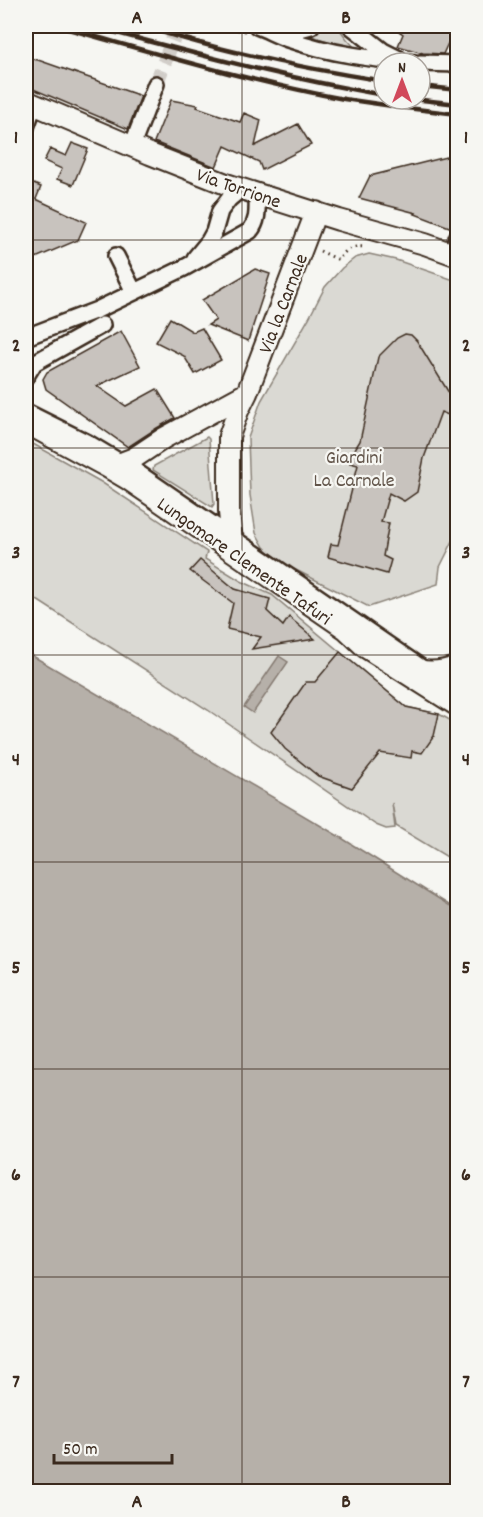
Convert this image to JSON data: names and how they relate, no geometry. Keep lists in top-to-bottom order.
{
  "streets": {
    "main road": ["Via Torrione", "Via la Carnale", "Lungomare Clemente Tafuri"]
  },
  "crossings": [
    ["Via Torrione", "Via la Carnale"],
    ["Via la Carnale", "Lungomare Clemente Tafuri"]
  ],
  "parks": ["Giardini La Carnale"],
  "scale_bar": "50 m",
  "north": "top",
  "grid": {
    "columns": ["A", "B"],
    "rows": [
      "1",
      "2",
      "3",
      "4",
      "5",
      "6",
      "7"
    ]
  }
}
